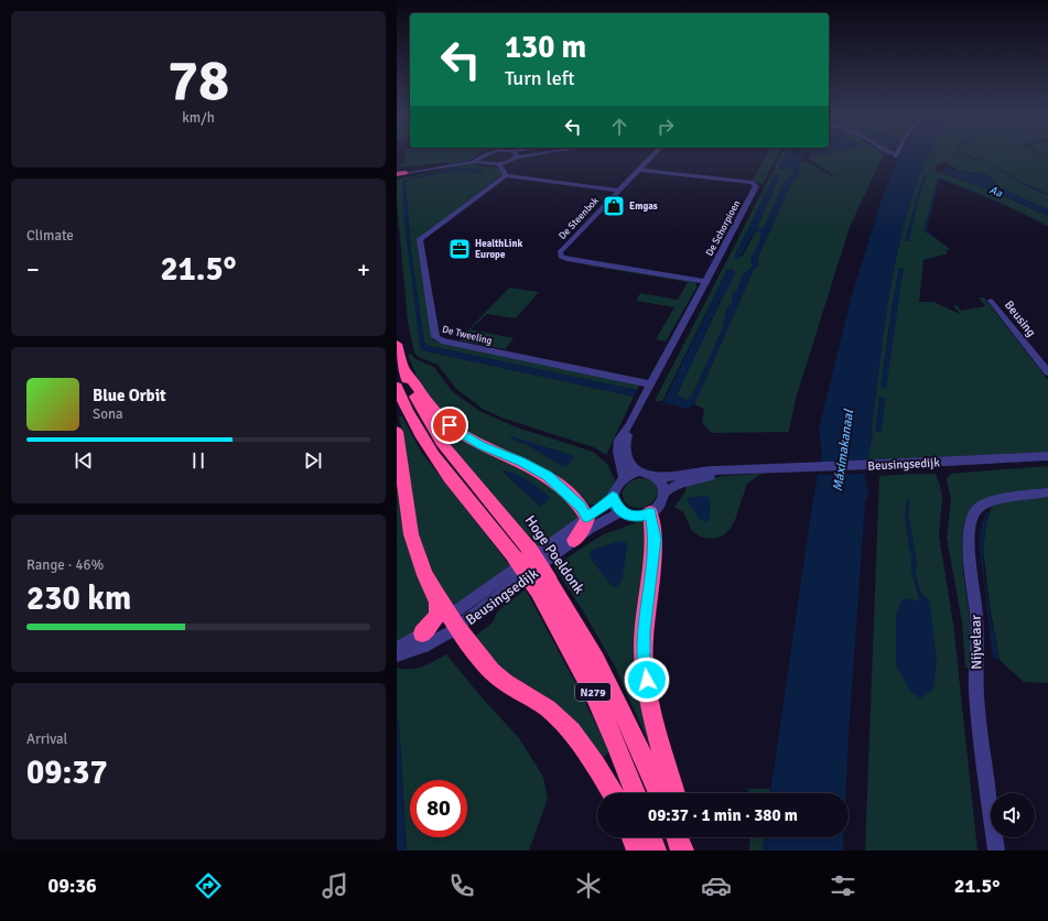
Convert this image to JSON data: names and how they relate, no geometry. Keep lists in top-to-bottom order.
{
  "streets": {
    "highway": ["Hoge Poeldonk", "N279"],
    "street": [
      "De Steenbok",
      "De Schorpioen",
      "Beusing",
      "De Tweeling",
      "Beusingsedijk",
      "Nijvelaar"
    ]
  },
  "crossings": [
    ["De Steenbok", "De Schorpioen"],
    ["De Schorpioen", "De Tweeling"],
    ["Beusingsedijk", "N279"],
    ["Hoge Poeldonk", "N279"]
  ],
  "water": ["Aa", "Máximakanaal"],
  "places": {
    "shop": ["Emgas"],
    "office": ["HealthLink Europe"]
  },
  "page": {
    "tile": [
      ["78", "km/h"],
      "Climate",
      ["Range · 46%", "230 km"],
      ["Arrival", "09:37"]
    ],
    "turn": ["130 m", "Turn left"],
    "heat": ["−", "21.5°", "+"],
    "song": ["Blue Orbit", "Sona"],
    "limit": "80",
    "trip": "09:37 · 1 min · 380 m",
    "tabs": ["09:36", "21.5°"]
  }
}
